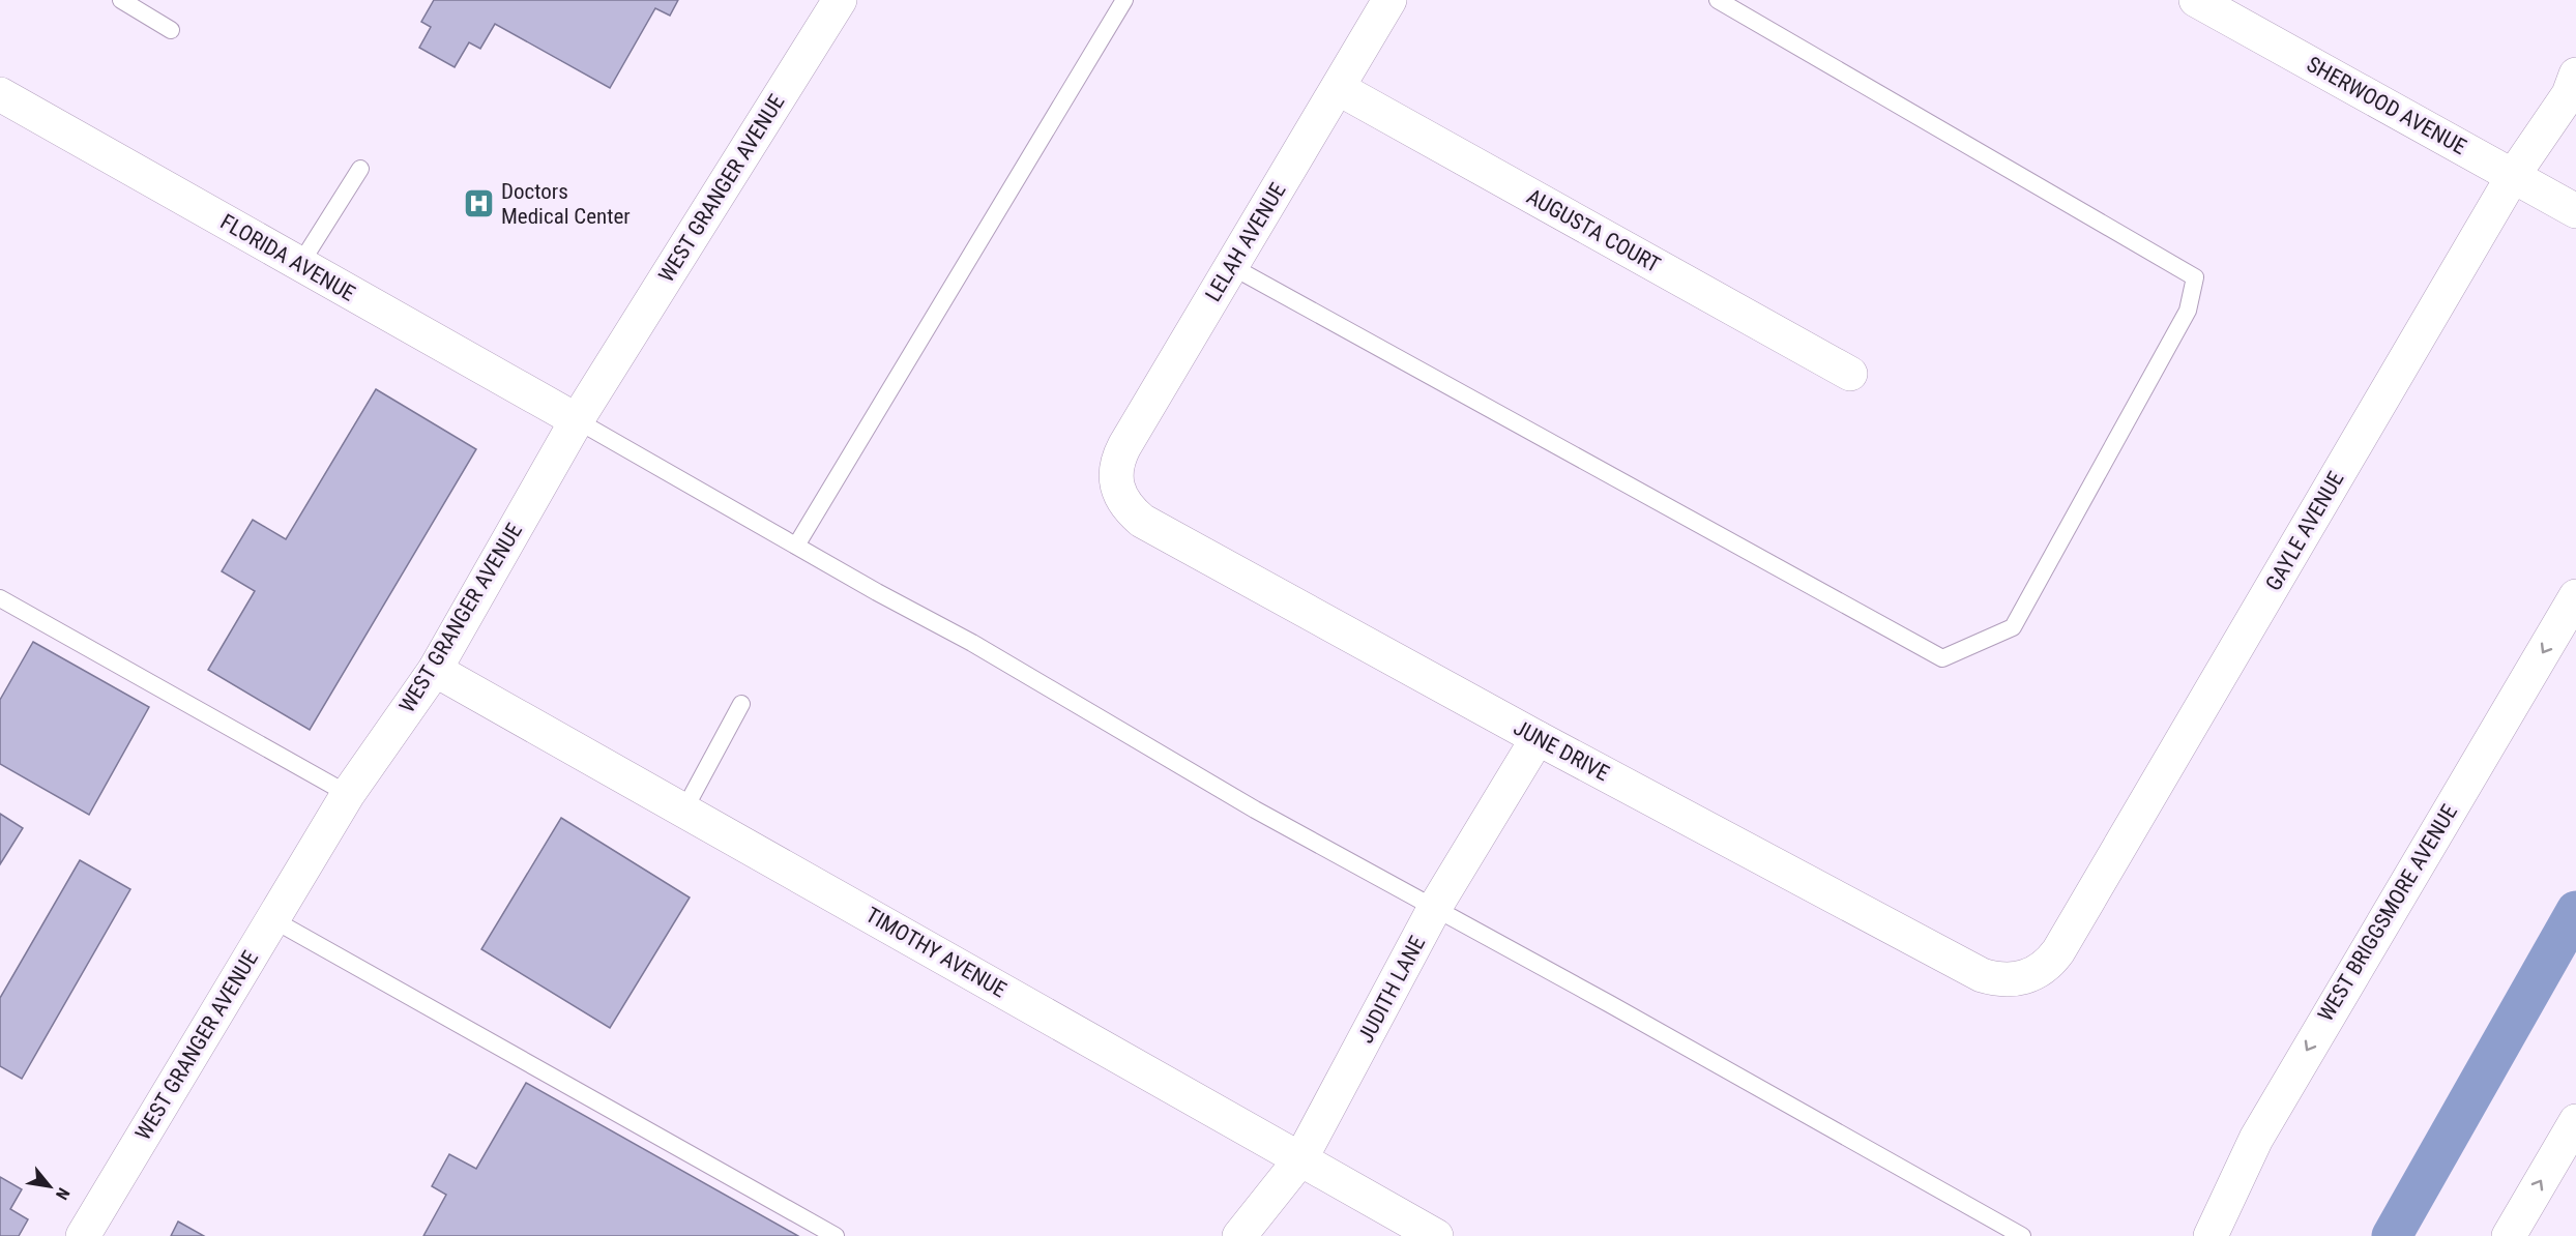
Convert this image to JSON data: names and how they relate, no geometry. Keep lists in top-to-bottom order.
{
  "streets": {
    "street": [
      "SHERWOOD AVENUE",
      "WEST GRANGER AVENUE",
      "AUGUSTA COURT",
      "LELAH AVENUE",
      "FLORIDA AVENUE",
      "GAYLE AVENUE",
      "JUNE DRIVE",
      "WEST BRIGGSMORE AVENUE",
      "TIMOTHY AVENUE",
      "JUDITH LANE"
    ]
  },
  "crossings": [
    ["SHERWOOD AVENUE", "GAYLE AVENUE"],
    ["WEST GRANGER AVENUE", "FLORIDA AVENUE"],
    ["WEST GRANGER AVENUE", "TIMOTHY AVENUE"],
    ["AUGUSTA COURT", "LELAH AVENUE"],
    ["LELAH AVENUE", "JUNE DRIVE"],
    ["GAYLE AVENUE", "JUNE DRIVE"],
    ["JUNE DRIVE", "JUDITH LANE"],
    ["TIMOTHY AVENUE", "JUDITH LANE"]
  ],
  "one_way": ["WEST BRIGGSMORE AVENUE"],
  "places": {
    "hospital": ["Doctors Medical Center"]
  },
  "north": "bottom right"
}
